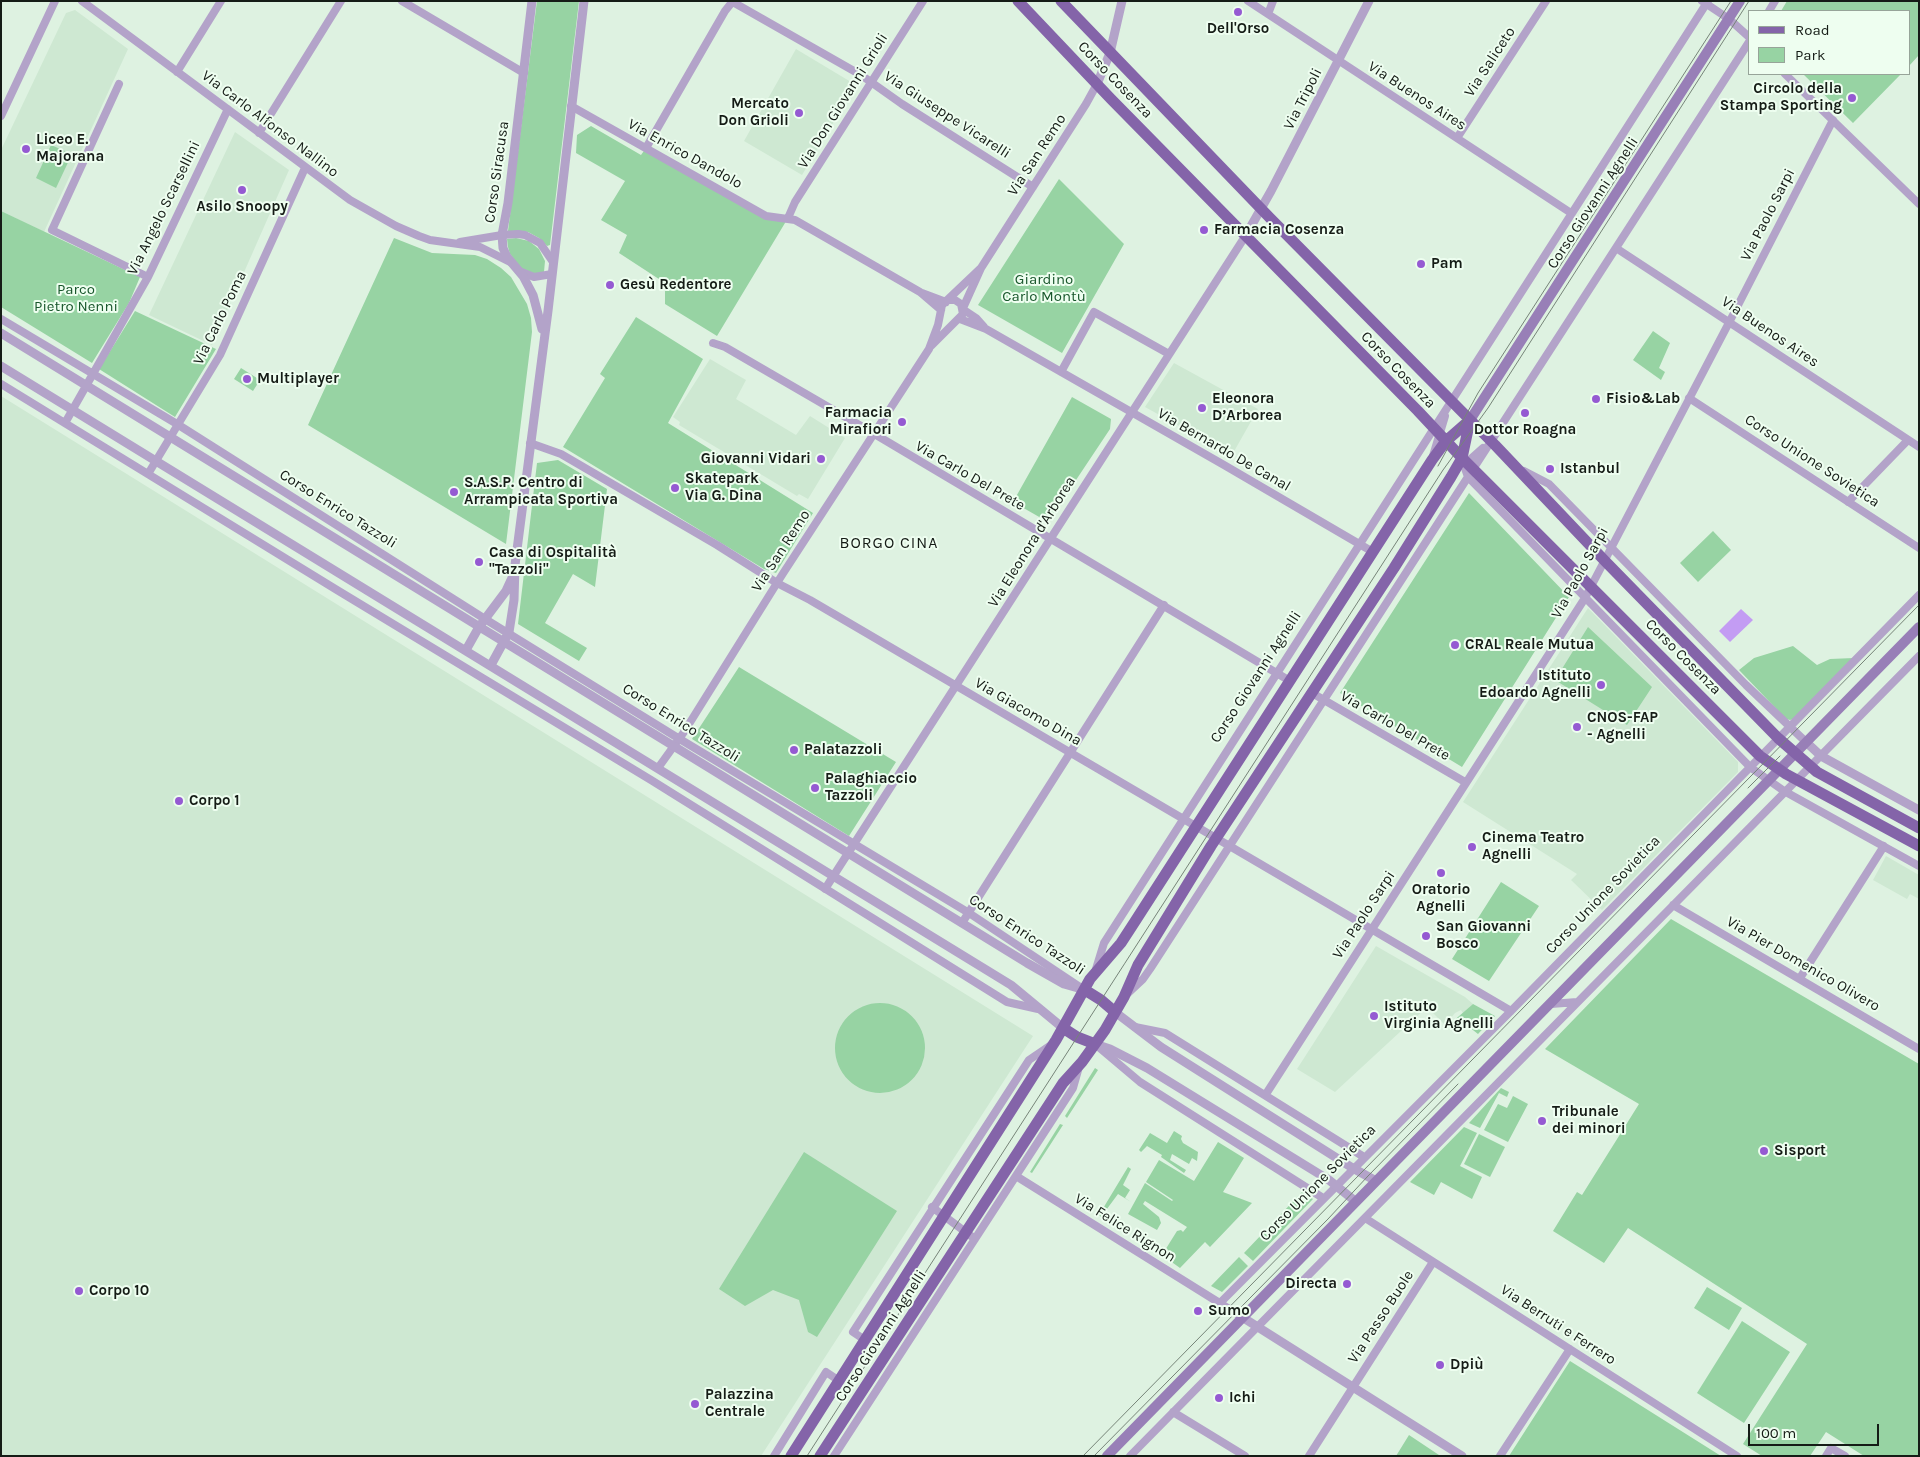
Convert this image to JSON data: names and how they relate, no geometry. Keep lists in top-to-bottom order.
{
  "streets": {
    "main road": ["Corso Cosenza", "Corso Giovanni Agnelli"],
    "street": [
      "Via Saliceto",
      "Via Buenos Aires",
      "Via Tripoli",
      "Via Don Giovanni Grioli",
      "Via Giuseppe Vicarelli",
      "Via Carlo Alfonso Nallino",
      "Via Enrico Dandolo",
      "Via San Remo",
      "Corso Siracusa",
      "Via Angelo Scarsellini",
      "Via Paolo Sarpi",
      "Via Carlo Poma",
      "Via Bernardo De Canal",
      "Corso Unione Sovietica",
      "Via Carlo Del Prete",
      "Corso Enrico Tazzoli",
      "Via Eleonora d'Arborea",
      "Via Giacomo Dina",
      "Via Pier Domenico Olivero",
      "Via Felice Rignon",
      "Via Passo Buole",
      "Via Berruti e Ferrero"
    ]
  },
  "crossings": [
    ["Via Saliceto", "Via Buenos Aires"],
    ["Corso Cosenza", "Via Tripoli"],
    ["Corso Cosenza", "Via San Remo"],
    ["Corso Cosenza", "Corso Giovanni Agnelli"],
    ["Corso Cosenza", "Via Paolo Sarpi"],
    ["Corso Cosenza", "Corso Unione Sovietica"],
    ["Corso Cosenza", "Via Eleonora d'Arborea"],
    ["Via Buenos Aires", "Via Tripoli"],
    ["Via Buenos Aires", "Corso Giovanni Agnelli"],
    ["Via Buenos Aires", "Via Paolo Sarpi"],
    ["Via Tripoli", "Via Eleonora d'Arborea"],
    ["Via Don Giovanni Grioli", "Via Giuseppe Vicarelli"],
    ["Via Don Giovanni Grioli", "Via Enrico Dandolo"],
    ["Via Giuseppe Vicarelli", "Via San Remo"],
    ["Via Carlo Alfonso Nallino", "Corso Siracusa"],
    ["Via Carlo Alfonso Nallino", "Via Angelo Scarsellini"],
    ["Via Carlo Alfonso Nallino", "Via Carlo Poma"],
    ["Via Enrico Dandolo", "Corso Siracusa"],
    ["Via San Remo", "Via Bernardo De Canal"],
    ["Via San Remo", "Via Carlo Del Prete"],
    ["Via San Remo", "Corso Enrico Tazzoli"],
    ["Via San Remo", "Via Giacomo Dina"],
    ["Corso Siracusa", "Corso Enrico Tazzoli"],
    ["Corso Siracusa", "Via Giacomo Dina"],
    ["Corso Giovanni Agnelli", "Via Bernardo De Canal"],
    ["Corso Giovanni Agnelli", "Via Carlo Del Prete"],
    ["Corso Giovanni Agnelli", "Corso Enrico Tazzoli"],
    ["Corso Giovanni Agnelli", "Via Giacomo Dina"],
    ["Corso Giovanni Agnelli", "Via Felice Rignon"],
    ["Via Angelo Scarsellini", "Corso Enrico Tazzoli"],
    ["Via Paolo Sarpi", "Corso Unione Sovietica"],
    ["Via Paolo Sarpi", "Via Carlo Del Prete"],
    ["Via Paolo Sarpi", "Via Giacomo Dina"],
    ["Via Carlo Poma", "Corso Enrico Tazzoli"],
    ["Via Bernardo De Canal", "Via Eleonora d'Arborea"],
    ["Corso Unione Sovietica", "Via Giacomo Dina"],
    ["Corso Unione Sovietica", "Via Felice Rignon"],
    ["Via Carlo Del Prete", "Via Eleonora d'Arborea"],
    ["Corso Enrico Tazzoli", "Via Eleonora d'Arborea"],
    ["Via Eleonora d'Arborea", "Via Giacomo Dina"],
    ["Via Passo Buole", "Via Berruti e Ferrero"]
  ],
  "districts": ["BORGO CINA"],
  "parks": ["Giardino Carlo Montù", "Parco Pietro Nenni"],
  "places": [
    "Dell'Orso",
    "Circolo della Stampa Sporting",
    "Mercato Don Grioli",
    "Liceo E. Majorana",
    "Asilo Snoopy",
    "Farmacia Cosenza",
    "Pam",
    "Gesù Redentore",
    "Multiplayer",
    "Fisio&Lab",
    "Eleonora D’Arborea",
    "Dottor Roagna",
    "Farmacia Mirafiori",
    "Giovanni Vidari",
    "Istanbul",
    "Skatepark Via G. Dina",
    "S.A.S.P. Centro di Arrampicata Sportiva",
    "Casa di Ospitalità \"Tazzoli\"",
    "CRAL Reale Mutua",
    "Istituto Edoardo Agnelli",
    "CNOS-FAP - Agnelli",
    "Palatazzoli",
    "Palaghiaccio Tazzoli",
    "Corpo 1",
    "Cinema Teatro Agnelli",
    "Oratorio Agnelli",
    "San Giovanni Bosco",
    "Istituto Virginia Agnelli",
    "Tribunale dei minori",
    "Sisport",
    "Directa",
    "Corpo 10",
    "Sumo",
    "Dpiù",
    "Ichi",
    "Palazzina Centrale"
  ],
  "legend": ["Road", "Park"],
  "scale_bar": "100 m"
}
